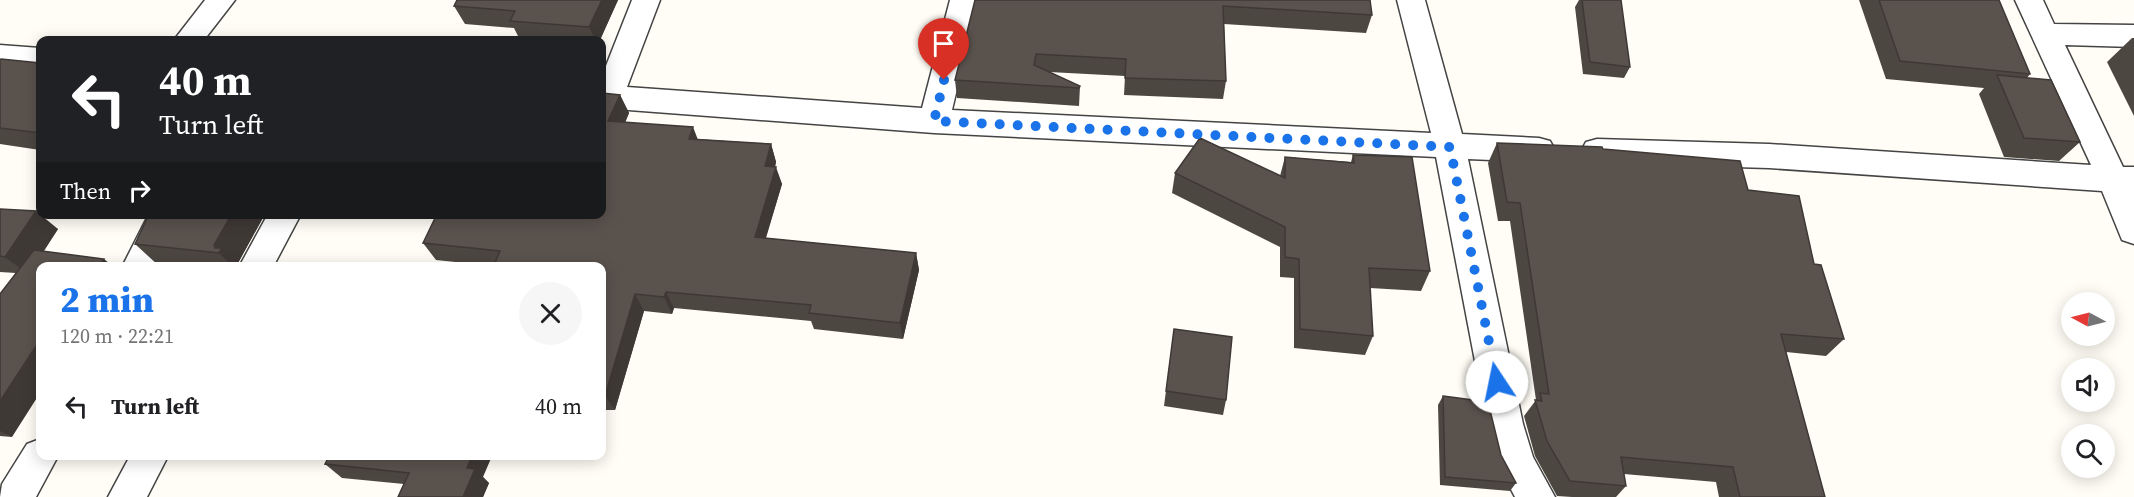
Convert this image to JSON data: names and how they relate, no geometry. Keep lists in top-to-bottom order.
{
  "north": "left",
  "page": {
    "turn": ["40 m", "Turn left"],
    "then": "Then",
    "heading": ["2 min", "120 m · 22:21"],
    "list": [
      {
        "name": "Turn left",
        "value": "40 m"
      }
    ]
  }
}
